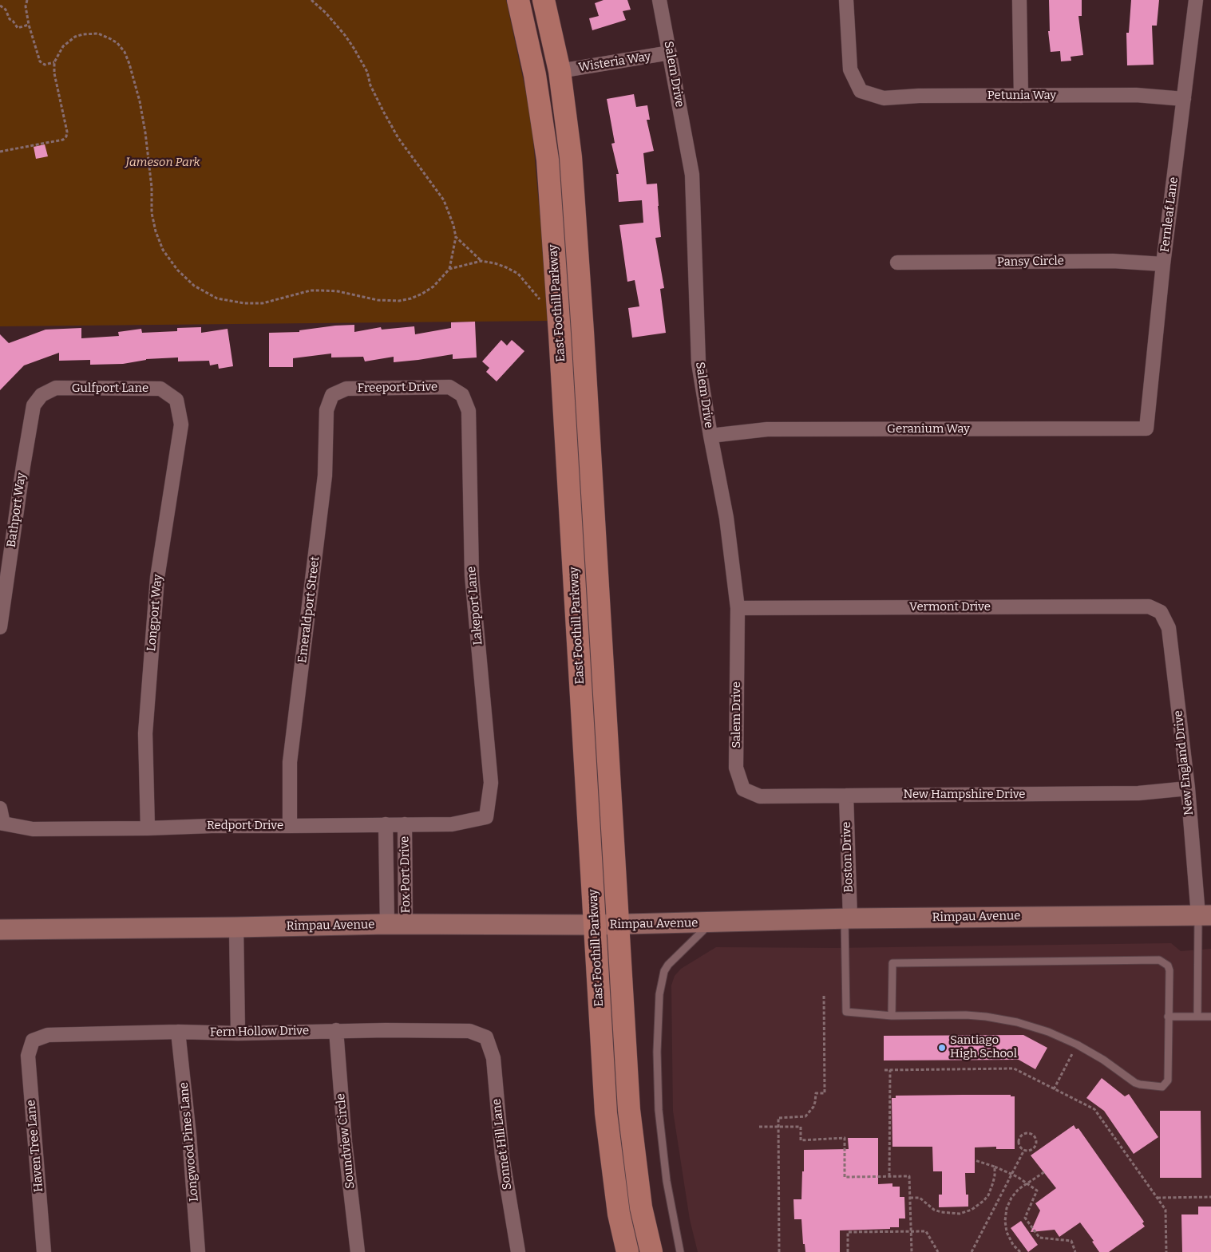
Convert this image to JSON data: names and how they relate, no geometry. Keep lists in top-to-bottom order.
{
  "streets": {
    "main road": ["East Foothill Parkway", "Rimpau Avenue"],
    "street": [
      "Wisteria Way",
      "Salem Drive",
      "Petunia Way",
      "Fernleaf Lane",
      "Pansy Circle",
      "Freeport Drive",
      "Gulfport Lane",
      "Geranium Way",
      "Bathport Way",
      "Lakeport Lane",
      "Vermont Drive",
      "Emeraldport Street",
      "Longport Way",
      "New England Drive",
      "New Hampshire Drive",
      "Redport Drive",
      "Boston Drive",
      "Fox Port Drive",
      "Fern Hollow Drive",
      "Soundview Circle",
      "Longwood Pines Lane",
      "Sonnet Hill Lane",
      "Haven Tree Lane"
    ]
  },
  "crossings": [
    ["Wisteria Way", "Salem Drive"],
    ["Wisteria Way", "East Foothill Parkway"],
    ["Salem Drive", "Geranium Way"],
    ["Salem Drive", "Vermont Drive"],
    ["Salem Drive", "New Hampshire Drive"],
    ["Petunia Way", "Fernleaf Lane"],
    ["Fernleaf Lane", "Pansy Circle"],
    ["Fernleaf Lane", "Geranium Way"],
    ["East Foothill Parkway", "Rimpau Avenue"],
    ["Freeport Drive", "Lakeport Lane"],
    ["Freeport Drive", "Emeraldport Street"],
    ["Gulfport Lane", "Bathport Way"],
    ["Gulfport Lane", "Longport Way"],
    ["Lakeport Lane", "Redport Drive"],
    ["Vermont Drive", "New England Drive"],
    ["Emeraldport Street", "Redport Drive"],
    ["Longport Way", "Redport Drive"],
    ["New England Drive", "New Hampshire Drive"],
    ["New England Drive", "Rimpau Avenue"],
    ["New Hampshire Drive", "Boston Drive"],
    ["Redport Drive", "Fox Port Drive"],
    ["Boston Drive", "Rimpau Avenue"],
    ["Fox Port Drive", "Rimpau Avenue"],
    ["Fern Hollow Drive", "Soundview Circle"],
    ["Fern Hollow Drive", "Longwood Pines Lane"],
    ["Fern Hollow Drive", "Sonnet Hill Lane"],
    ["Fern Hollow Drive", "Haven Tree Lane"]
  ],
  "parks": ["Jameson Park"],
  "places": ["Santiago High School"]
}
